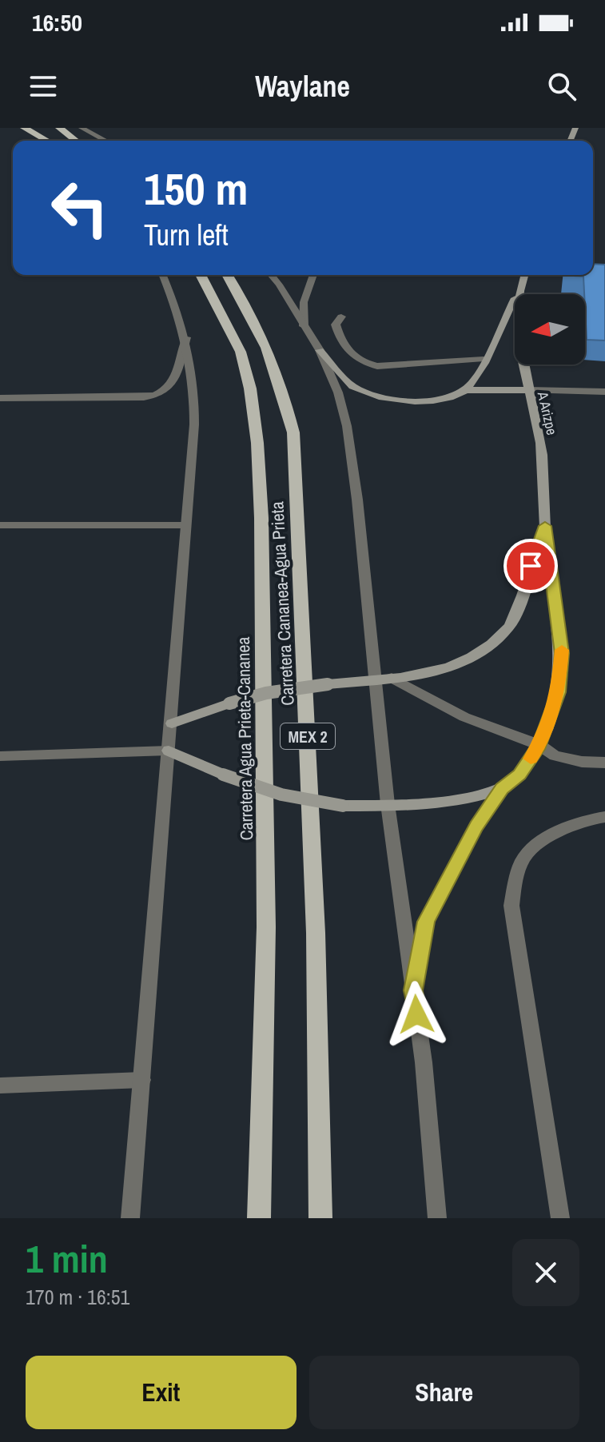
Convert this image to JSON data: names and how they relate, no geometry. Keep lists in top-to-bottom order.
{
  "streets": {
    "main road": [
      "A Arizpe",
      "Carretera Cananea-Agua Prieta",
      "MEX 2",
      "Carretera Agua Prieta-Cananea"
    ]
  },
  "north": "left",
  "page": {
    "status": "16:50",
    "header": "Waylane",
    "turn": ["150 m", "Turn left"],
    "heading": ["1 min", "170 m · 16:51"],
    "buttons": ["Exit", "Share"]
  }
}
